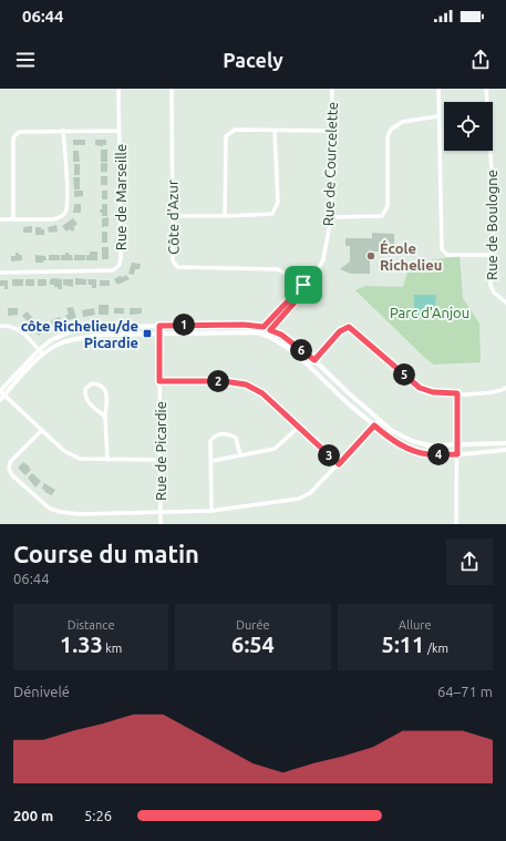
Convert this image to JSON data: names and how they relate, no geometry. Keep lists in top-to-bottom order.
{
  "streets": {
    "street": [
      "Rue de Courcelette",
      "Rue de Marseille",
      "Côte d'Azur",
      "Rue de Boulogne",
      "Rue de Picardie"
    ]
  },
  "crossings": [
    ["Rue de Courcelette", "Côte d'Azur"]
  ],
  "parks": ["Parc d'Anjou"],
  "places": {
    "other": ["École Richelieu"],
    "transit": ["côte Richelieu/de Picardie"]
  },
  "page": {
    "status": "06:44",
    "header": "Pacely",
    "pins": [
      "1",
      "6",
      "5",
      "2",
      "4",
      "3"
    ],
    "heading": ["Course du matin", "06:44"],
    "stats": [
      ["Distance", "1.33 km"],
      ["Durée", "6:54"],
      ["Allure", "5:11 /km"]
    ],
    "chart": ["Dénivelé", "64–71 m"],
    "list": [
      {
        "name": "200 m",
        "note": "5:26"
      }
    ]
  }
}
